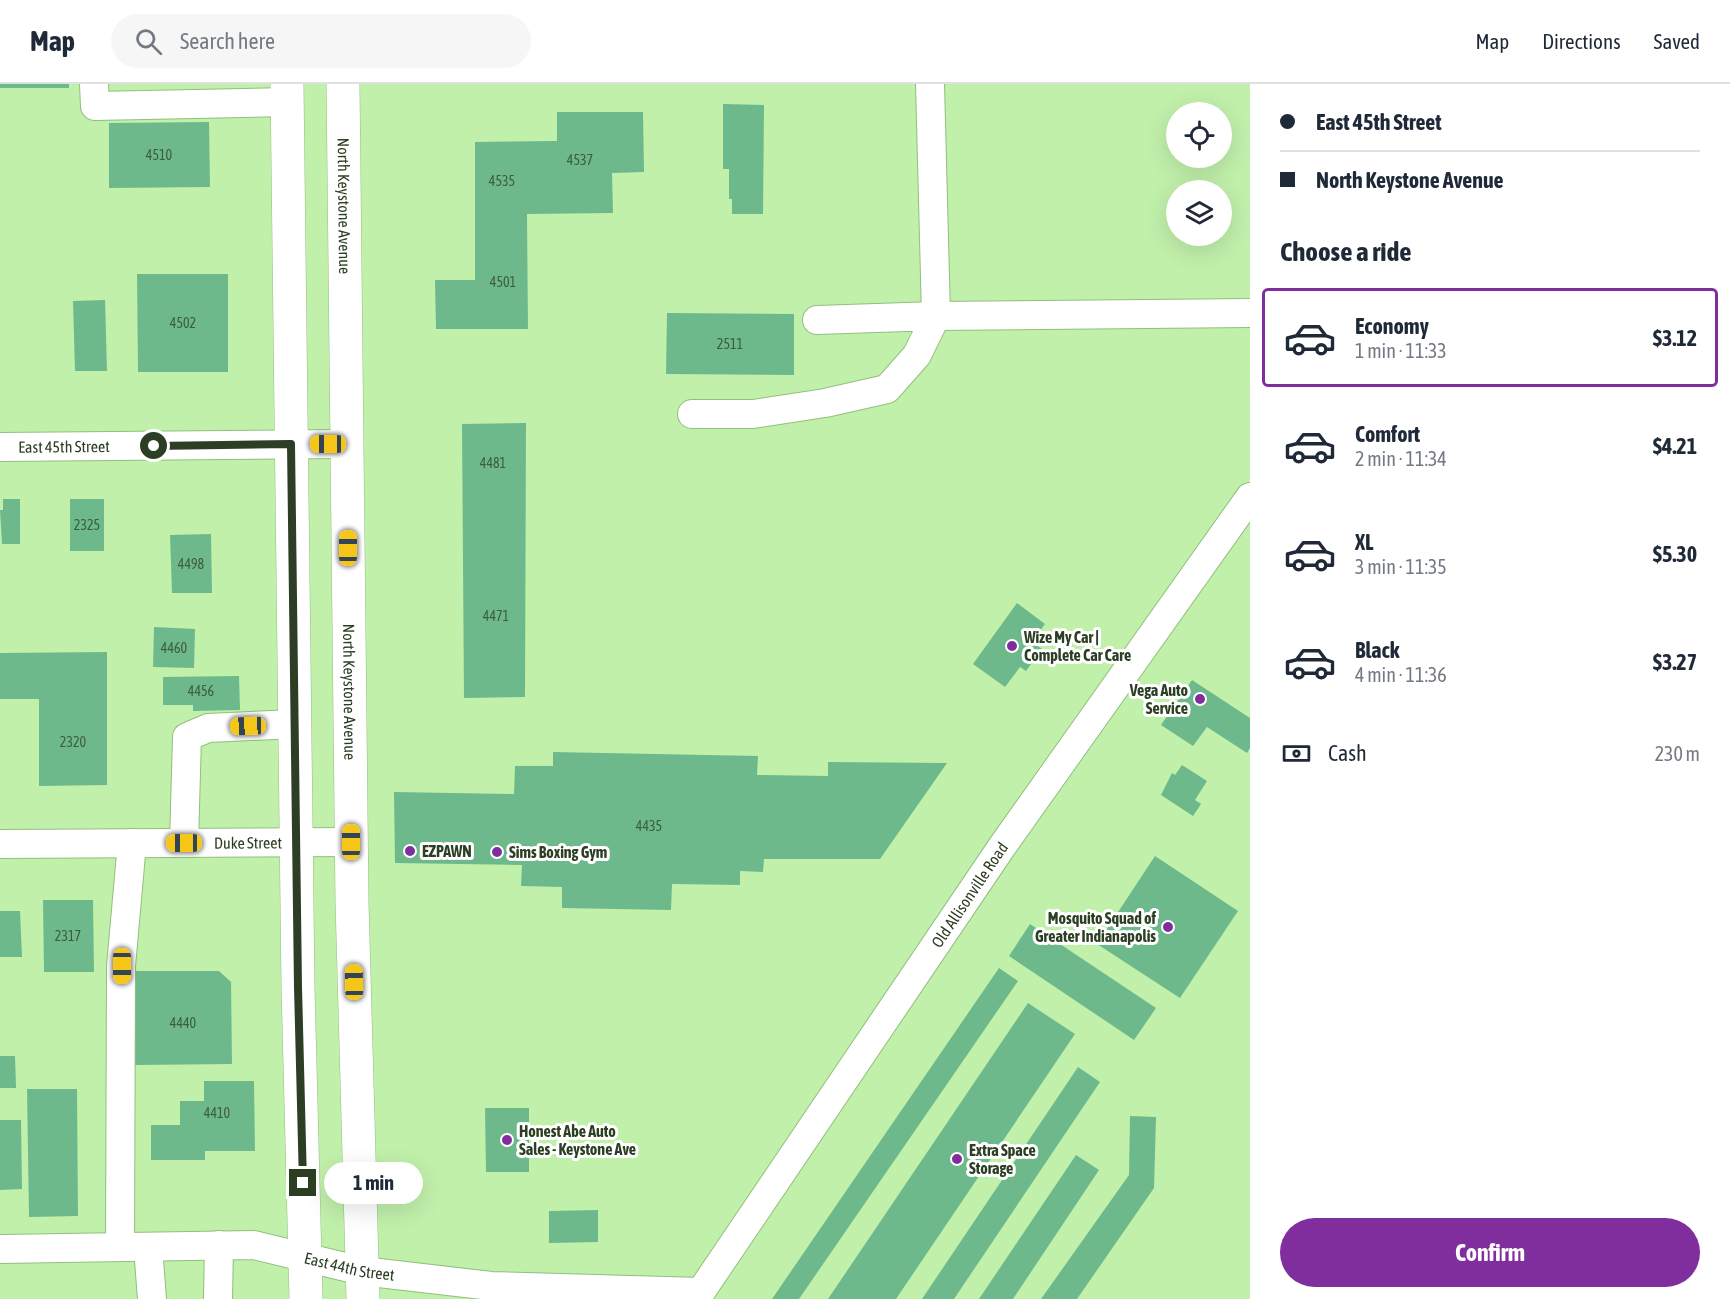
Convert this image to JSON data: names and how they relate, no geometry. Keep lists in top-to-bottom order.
{
  "streets": {
    "main road": ["North Keystone Avenue"],
    "street": [
      "East 45th Street",
      "Duke Street",
      "Old Allisonville Road",
      "East 44th Street"
    ]
  },
  "crossings": [
    ["North Keystone Avenue", "East 45th Street"],
    ["North Keystone Avenue", "Duke Street"],
    ["North Keystone Avenue", "East 44th Street"],
    ["Old Allisonville Road", "East 44th Street"]
  ],
  "places": [
    "Wize My Car | Complete Car Care",
    "Vega Auto Service",
    "EZPAWN",
    "Sims Boxing Gym",
    "Mosquito Squad of Greater Indianapolis",
    "Honest Abe Auto Sales - Keystone Ave",
    "Extra Space Storage"
  ],
  "house_numbers": [
    "4510",
    "4537",
    "4535",
    "4501",
    "4502",
    "2511",
    "4481",
    "2325",
    "4498",
    "4471",
    "4460",
    "4456",
    "2320",
    "4435",
    "2317",
    "4440",
    "4410"
  ],
  "page": {
    "header": "Map",
    "search": "Search here",
    "nav": ["Map", "Directions", "Saved"],
    "banner": ["East 45th Street", "North Keystone Avenue"],
    "heading": "Choose a ride",
    "list": [
      {
        "name": "Economy",
        "note": "1 min · 11:33",
        "value": "$3.12"
      },
      {
        "name": "Comfort",
        "note": "2 min · 11:34",
        "value": "$4.21"
      },
      {
        "name": "XL",
        "note": "3 min · 11:35",
        "value": "$5.30"
      },
      {
        "name": "Black",
        "note": "4 min · 11:36",
        "value": "$3.27"
      }
    ],
    "pay": ["Cash", "230 m"],
    "bubble": "1 min",
    "buttons": "Confirm"
  }
}
